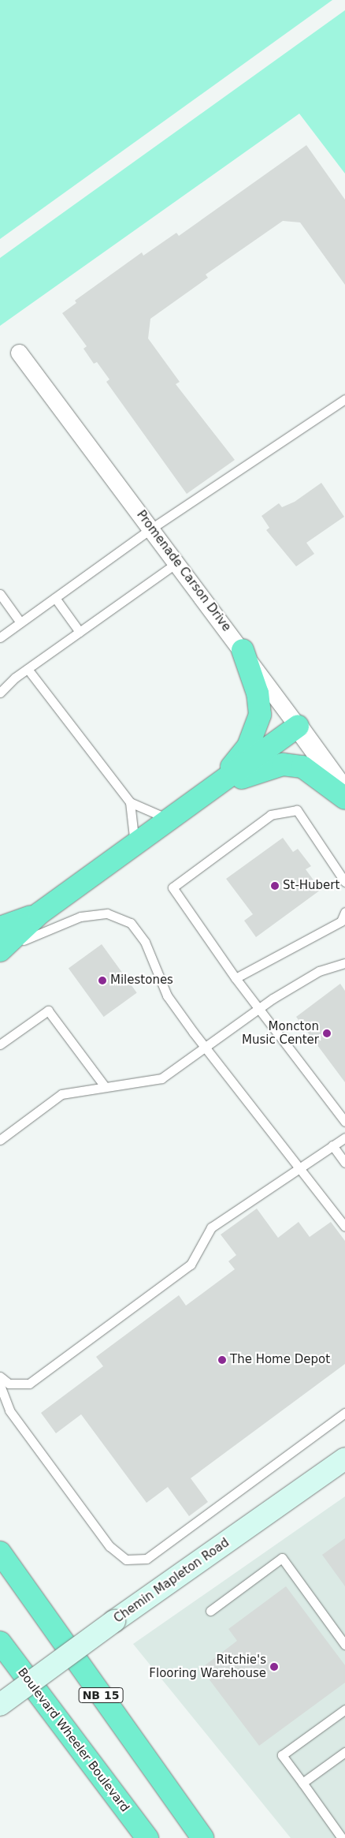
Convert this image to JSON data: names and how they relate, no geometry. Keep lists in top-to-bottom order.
{
  "streets": {
    "highway": ["NB 15", "Boulevard Wheeler Boulevard"],
    "main road": ["Chemin Mapleton Road"],
    "street": ["Promenade Carson Drive"]
  },
  "places": [
    "St-Hubert",
    "Milestones",
    "Moncton Music Center",
    "The Home Depot",
    "Ritchie's Flooring Warehouse"
  ]
}
